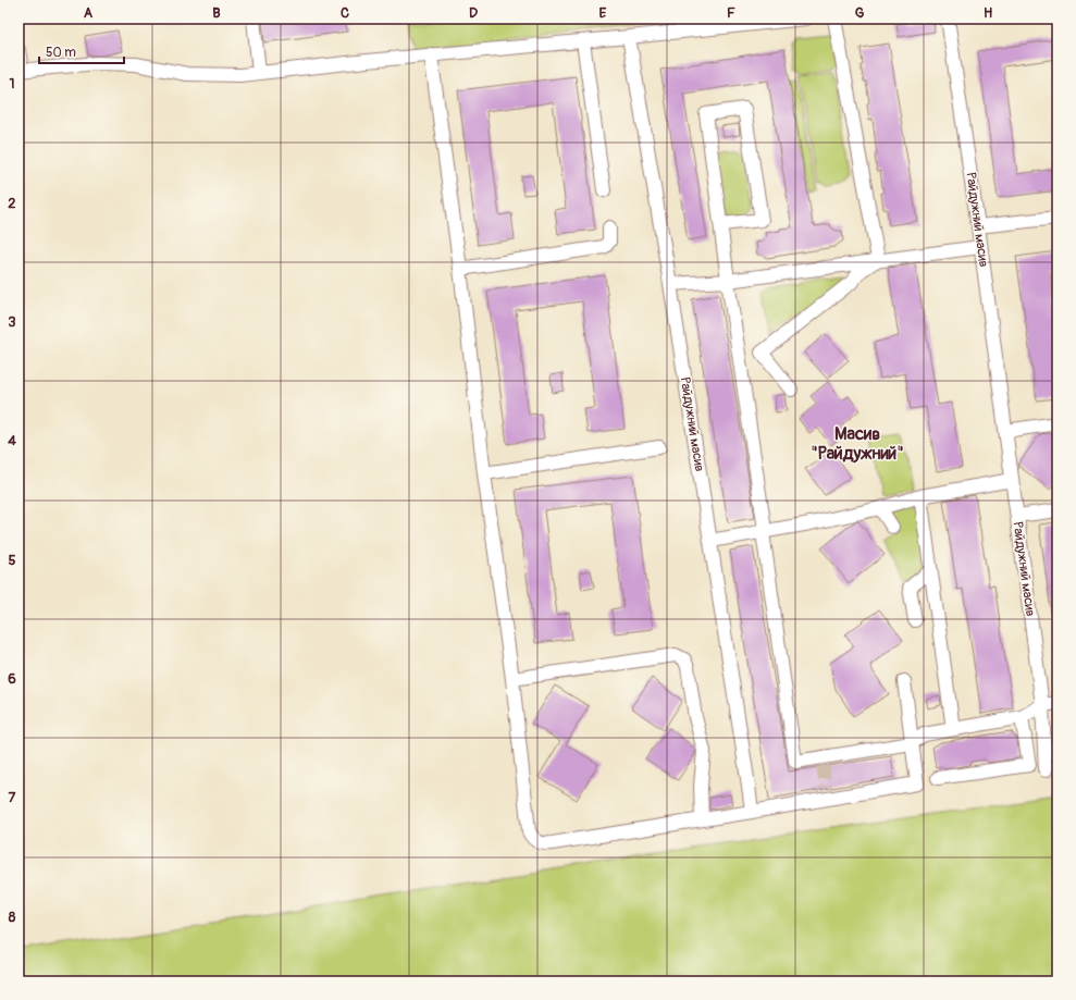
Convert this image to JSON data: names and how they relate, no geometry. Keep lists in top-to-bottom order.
{
  "streets": {
    "street": ["Райдужний масив"]
  },
  "districts": ["Масив \"Райдужний\""],
  "scale_bar": "50 m",
  "grid": {
    "columns": [
      "A",
      "B",
      "C",
      "D",
      "E",
      "F",
      "G",
      "H"
    ],
    "rows": [
      "1",
      "2",
      "3",
      "4",
      "5",
      "6",
      "7",
      "8"
    ]
  }
}
